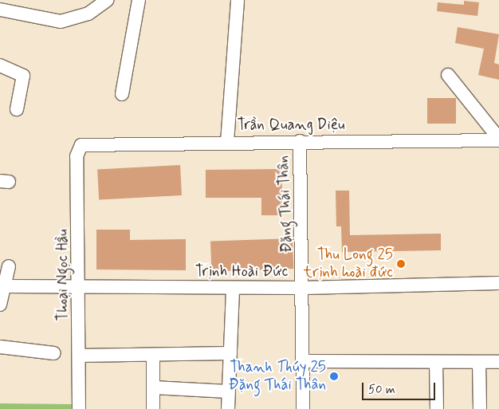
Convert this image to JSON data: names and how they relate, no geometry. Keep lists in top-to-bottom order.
{
  "streets": {
    "street": [
      "Trần Quang Diệu",
      "Đặng Thái Thân",
      "Trịnh Hoài Đức",
      "Thoại Ngọc Hầu"
    ]
  },
  "crossings": [
    ["Trần Quang Diệu", "Đặng Thái Thân"],
    ["Trần Quang Diệu", "Thoại Ngọc Hầu"],
    ["Đặng Thái Thân", "Trịnh Hoài Đức"],
    ["Trịnh Hoài Đức", "Thoại Ngọc Hầu"]
  ],
  "places": ["Thu Long 25 trịnh hoài đức", "Thanh Thúy 25 Đặng Thái Thân"],
  "scale_bar": "50 m"
}
